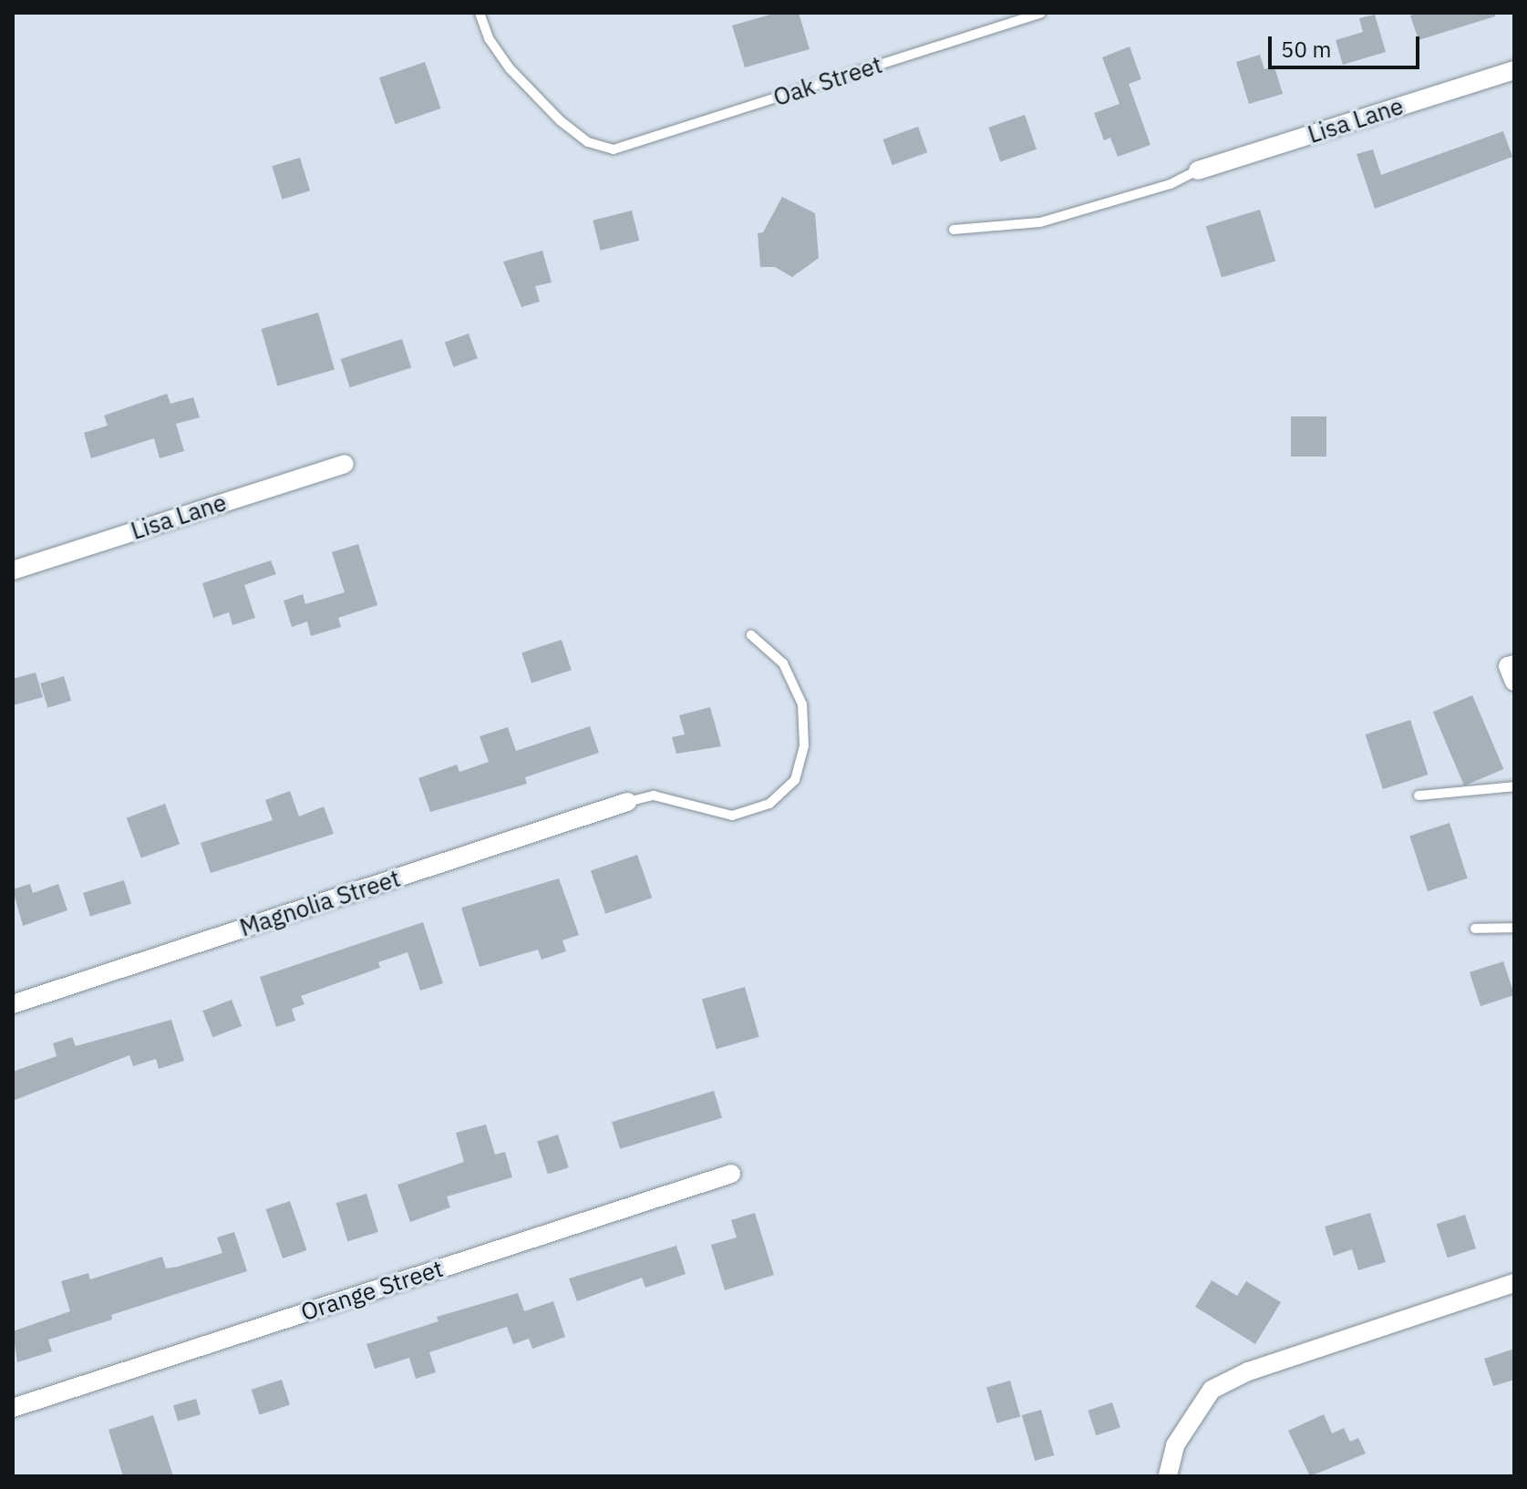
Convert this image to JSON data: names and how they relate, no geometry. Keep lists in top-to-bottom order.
{
  "streets": {
    "street": ["Lisa Lane", "Magnolia Street", "Orange Street"],
    "lane": ["Oak Street"]
  },
  "scale_bar": "50 m"
}
